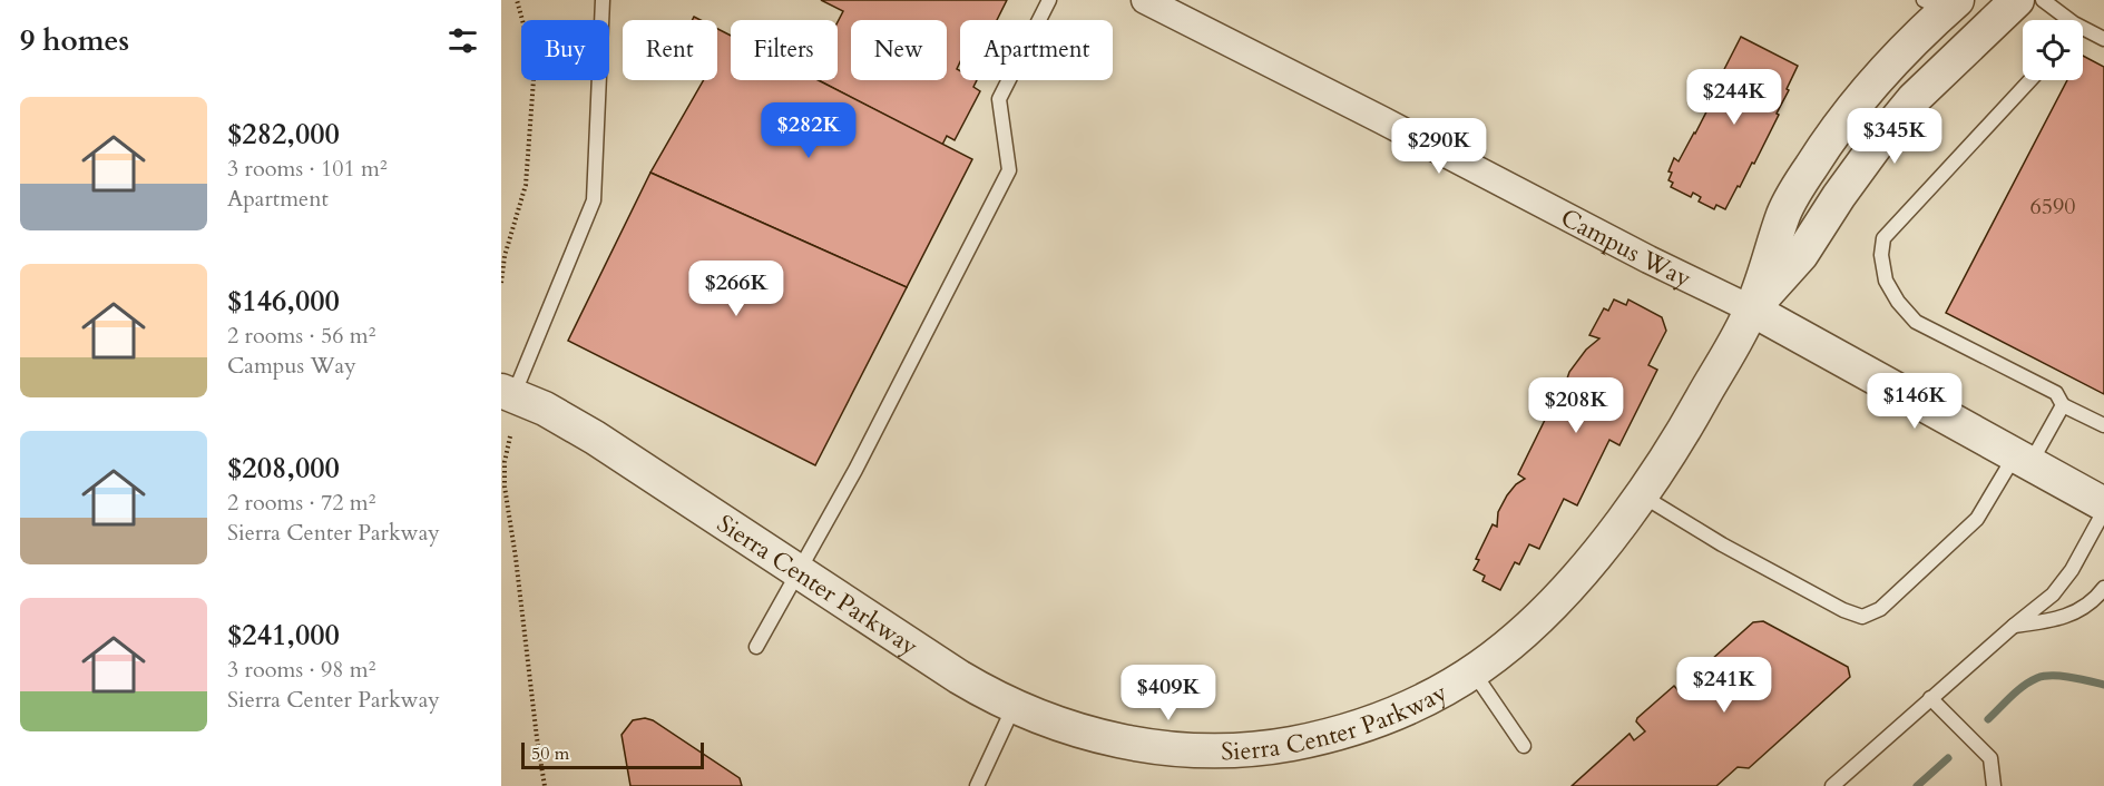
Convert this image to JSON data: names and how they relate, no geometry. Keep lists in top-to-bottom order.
{
  "streets": {
    "street": ["Campus Way", "Sierra Center Parkway"]
  },
  "crossings": [
    ["Campus Way", "Sierra Center Parkway"]
  ],
  "house_numbers": ["6590"],
  "scale_bar": "50 m",
  "page": {
    "heading": "9 homes",
    "chip": [
      "Buy",
      "Rent",
      "Filters",
      "New",
      "Apartment"
    ],
    "price": [
      "$244K",
      "$282K",
      "$345K",
      "$290K",
      "$266K",
      "$146K",
      "$208K",
      "$241K",
      "$409K"
    ],
    "list": [
      {
        "name": "$282,000",
        "note": "3 rooms · 101 m² · Apartment"
      },
      {
        "name": "$146,000",
        "note": "2 rooms · 56 m² · Campus Way"
      },
      {
        "name": "$208,000",
        "note": "2 rooms · 72 m² · Sierra Center Parkway"
      },
      {
        "name": "$241,000",
        "note": "3 rooms · 98 m² · Sierra Center Parkway"
      }
    ],
    "scale": "50 m"
  }
}
